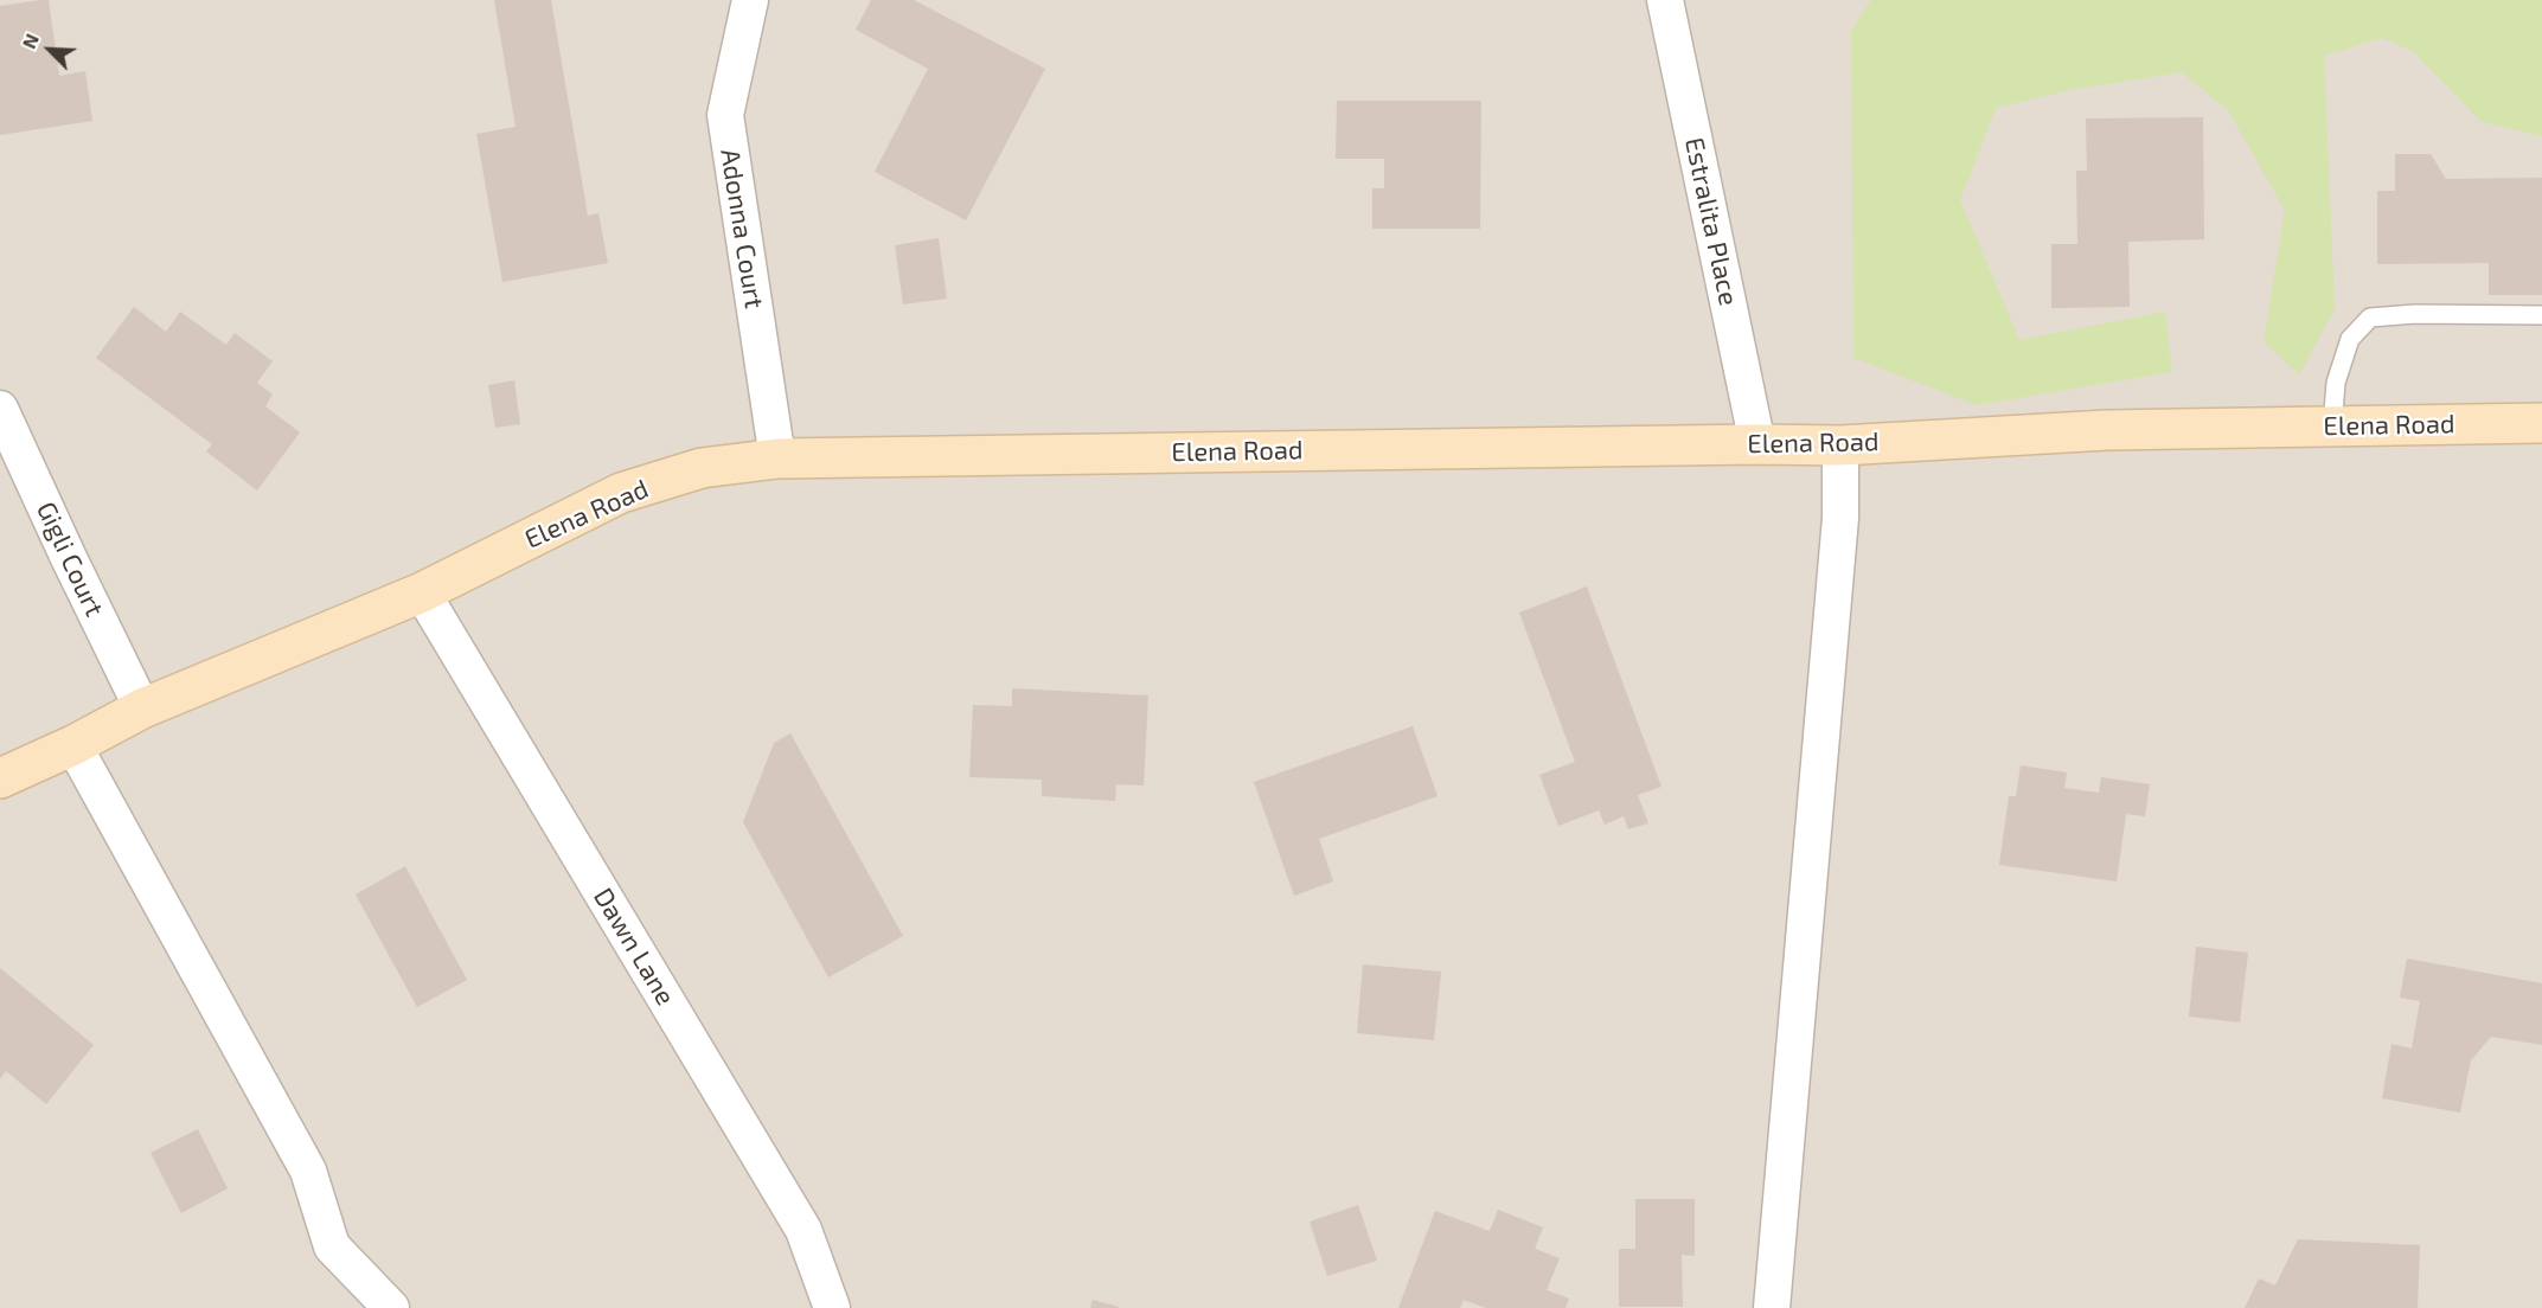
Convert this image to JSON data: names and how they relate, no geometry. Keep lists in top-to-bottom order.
{
  "streets": {
    "street": [
      "Estralita Place",
      "Adonna Court",
      "Elena Road",
      "Gigli Court",
      "Dawn Lane"
    ]
  },
  "crossings": [
    ["Estralita Place", "Elena Road"],
    ["Adonna Court", "Elena Road"],
    ["Elena Road", "Gigli Court"],
    ["Elena Road", "Dawn Lane"]
  ],
  "north": "top left"
}
